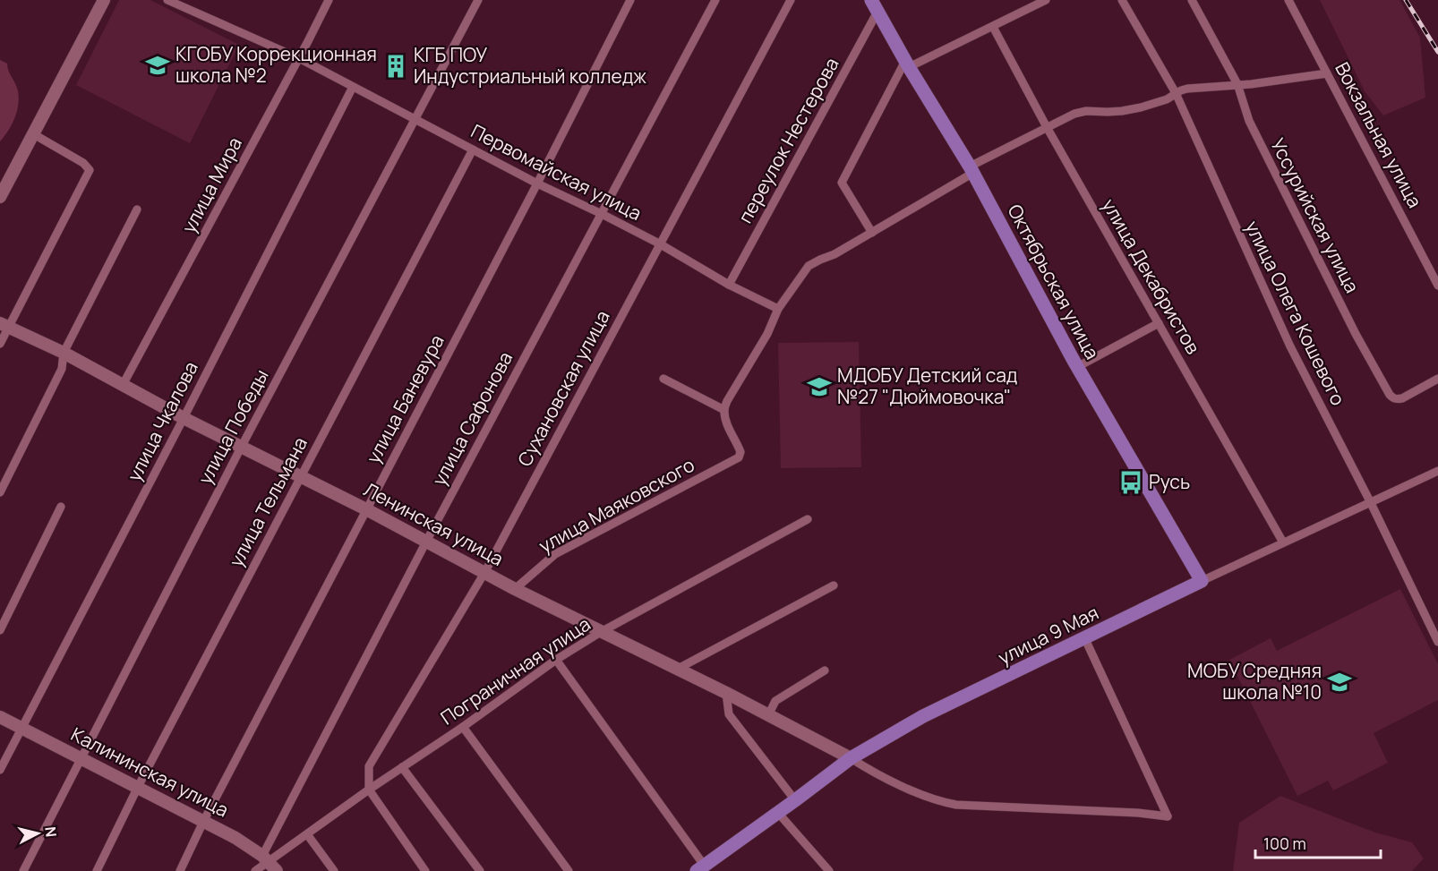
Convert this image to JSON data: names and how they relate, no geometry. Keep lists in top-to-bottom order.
{
  "streets": {
    "main road": [
      "Октябрьская улица",
      "Ленинская улица",
      "улица 9 Мая",
      "Калининская улица"
    ],
    "street": [
      "Вокзальная улица",
      "переулок Нестерова",
      "Первомайская улица",
      "улица Мира",
      "Уссурийская улица",
      "улица Декабристов",
      "улица Олега Кошевого",
      "Сухановская улица",
      "улица Баневура",
      "улица Сафонова",
      "улица Чкалова",
      "улица Победы",
      "улица Тельмана",
      "улица Маяковского",
      "Пограничная улица"
    ]
  },
  "crossings": [
    ["переулок Нестерова", "Первомайская улица"],
    ["переулок Нестерова", "Октябрьская улица"],
    ["Первомайская улица", "улица Мира"],
    ["Первомайская улица", "Сухановская улица"],
    ["Первомайская улица", "улица Баневура"],
    ["Первомайская улица", "улица Сафонова"],
    ["Первомайская улица", "улица Чкалова"],
    ["Первомайская улица", "улица Победы"],
    ["Первомайская улица", "улица Тельмана"],
    ["улица Мира", "Ленинская улица"],
    ["улица Декабристов", "улица 9 Мая"],
    ["Октябрьская улица", "улица 9 Мая"],
    ["улица Олега Кошевого", "улица 9 Мая"],
    ["Сухановская улица", "Ленинская улица"],
    ["Сухановская улица", "Пограничная улица"],
    ["улица Баневура", "Ленинская улица"],
    ["улица Баневура", "Калининская улица"],
    ["улица Сафонова", "Ленинская улица"],
    ["улица Сафонова", "Пограничная улица"],
    ["улица Сафонова", "Калининская улица"],
    ["улица Чкалова", "Ленинская улица"],
    ["улица Чкалова", "Калининская улица"],
    ["улица Победы", "Ленинская улица"],
    ["улица Победы", "Калининская улица"],
    ["улица Тельмана", "Ленинская улица"],
    ["улица Тельмана", "Калининская улица"],
    ["улица Маяковского", "Ленинская улица"],
    ["Ленинская улица", "улица 9 Мая"],
    ["Ленинская улица", "Пограничная улица"],
    ["Пограничная улица", "Калининская улица"]
  ],
  "places": {
    "school or university": ["КГОБУ Коррекционная школа №2", "МДОБУ Детский сад №27 \"Дюймовочка\"", "МОБУ Средняя школа №10"],
    "building": ["КГБ ПОУ Индустриальный колледж"],
    "bus stop": ["Русь"]
  },
  "scale_bar": "100 m",
  "north": "right"
}
